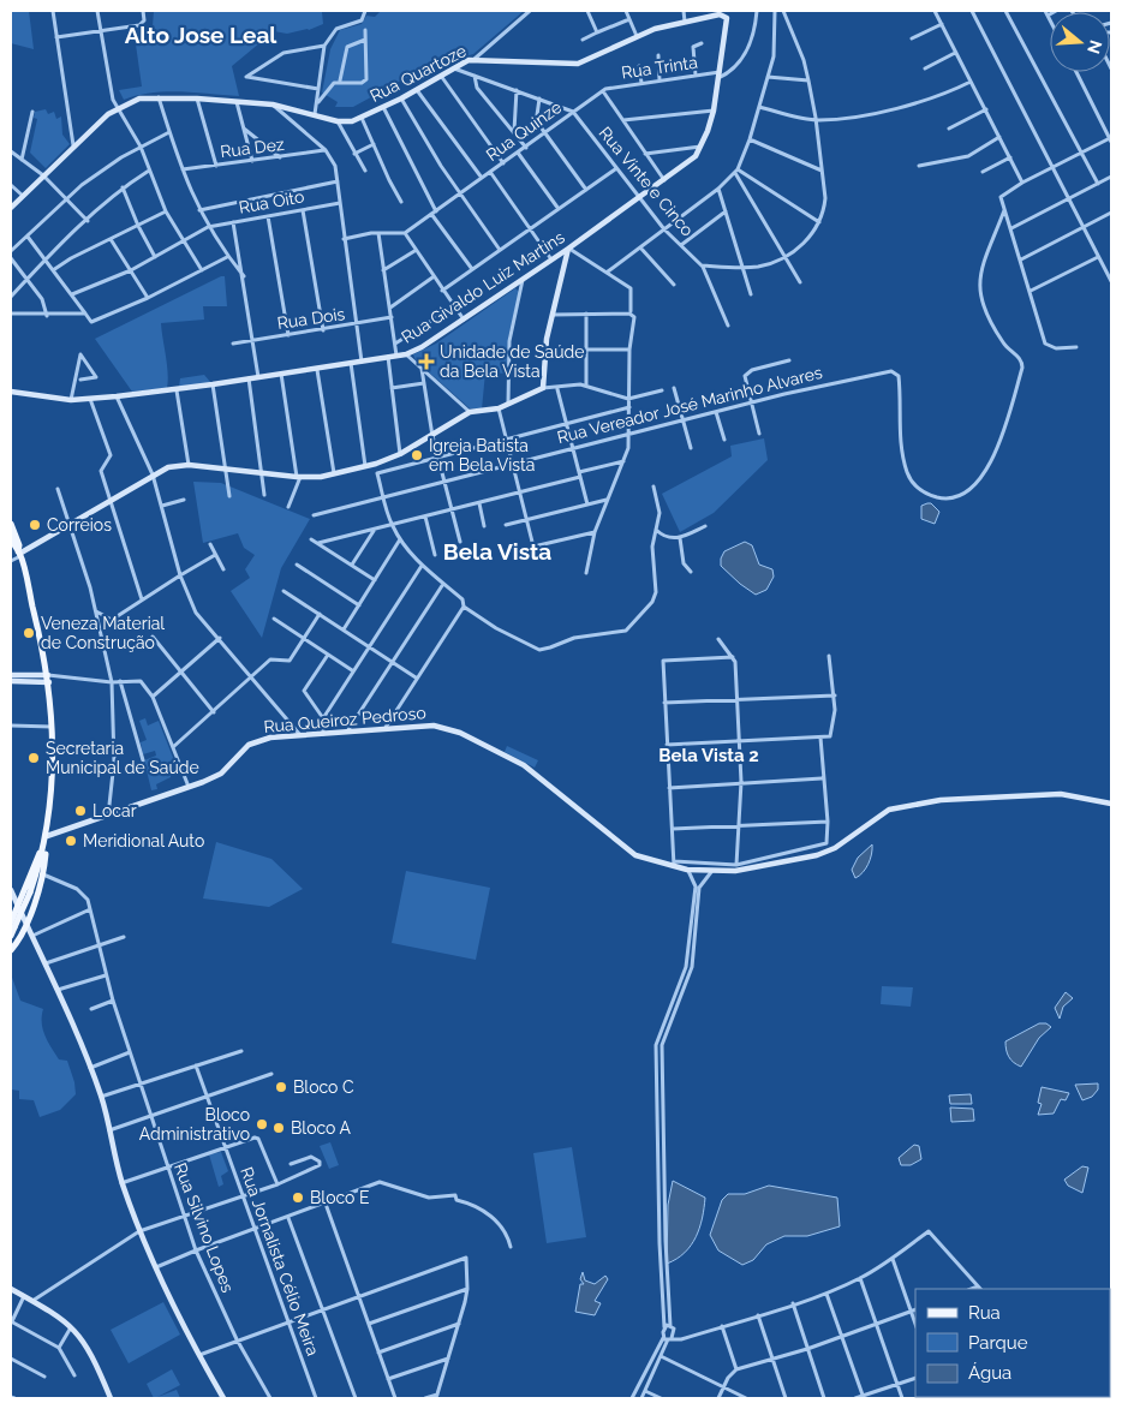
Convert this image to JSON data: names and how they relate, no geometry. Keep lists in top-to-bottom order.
{
  "streets": {
    "street": [
      "Rua Trinta",
      "Rua Quartoze",
      "Rua Quinze",
      "Rua Dez",
      "Rua Vinte e Cinco",
      "Rua Oito",
      "Rua Givaldo Luiz Martins",
      "Rua Dois",
      "Rua Vereador José Marinho Alvares",
      "Rua Queiroz Pedroso",
      "Rua Silvino Lopes",
      "Rua Jornalista Célio Meira"
    ]
  },
  "crossings": [
    ["Rua Trinta", "Rua Quinze"],
    ["Rua Trinta", "Rua Givaldo Luiz Martins"],
    ["Rua Quartoze", "Rua Givaldo Luiz Martins"],
    ["Rua Quinze", "Rua Vinte e Cinco"],
    ["Rua Vinte e Cinco", "Rua Givaldo Luiz Martins"]
  ],
  "districts": ["Alto Jose Leal", "Bela Vista", "Bela Vista 2"],
  "places": {
    "health": ["Unidade de Saúde da Bela Vista"],
    "other": [
      "Igreja Batista em Bela Vista",
      "Correios",
      "Veneza Material de Construção",
      "Secretaria Municipal de Saúde",
      "Locar",
      "Meridional Auto",
      "Bloco C",
      "Bloco Administrativo",
      "Bloco A",
      "Bloco E"
    ]
  },
  "legend": ["Rua", "Parque", "Água"],
  "north": "right"
}
